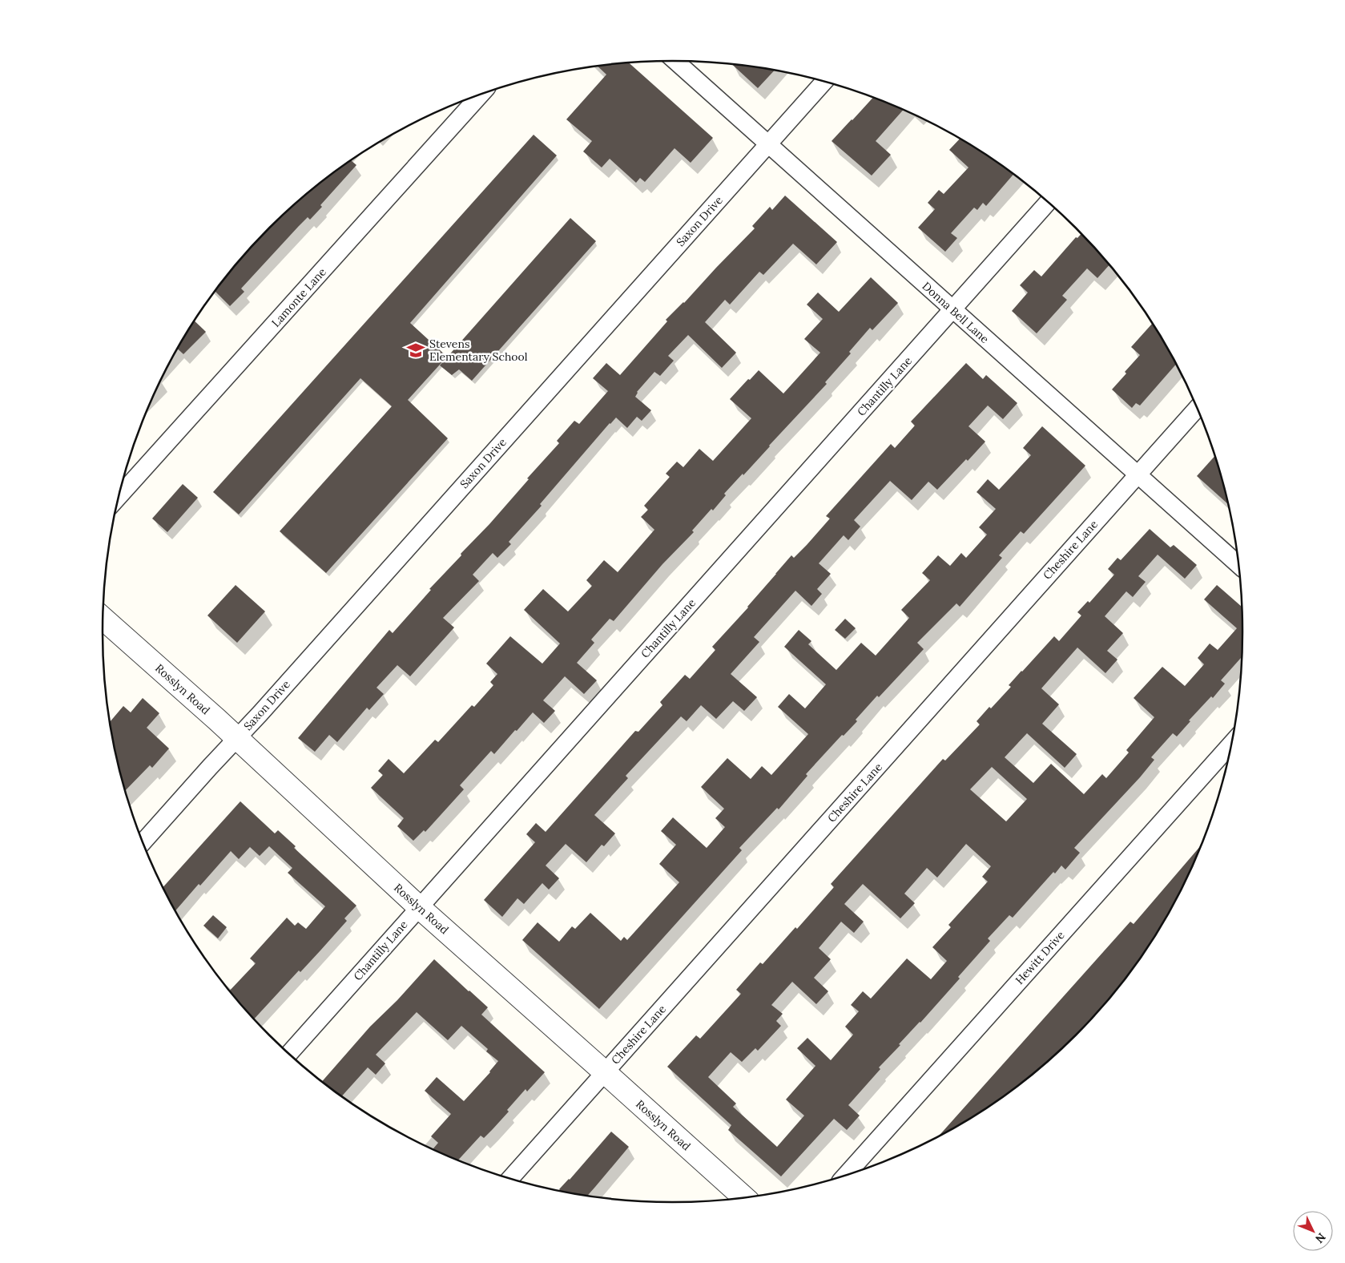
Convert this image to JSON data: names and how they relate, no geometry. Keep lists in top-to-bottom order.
{
  "streets": {
    "street": [
      "Saxon Drive",
      "Lamonte Lane",
      "Donna Bell Lane",
      "Chantilly Lane",
      "Cheshire Lane",
      "Rosslyn Road",
      "Hewitt Drive"
    ]
  },
  "crossings": [
    ["Saxon Drive", "Donna Bell Lane"],
    ["Saxon Drive", "Rosslyn Road"],
    ["Donna Bell Lane", "Chantilly Lane"],
    ["Donna Bell Lane", "Cheshire Lane"],
    ["Chantilly Lane", "Rosslyn Road"],
    ["Cheshire Lane", "Rosslyn Road"]
  ],
  "places": {
    "school or university": ["Stevens Elementary School"]
  },
  "north": "bottom right"
}
